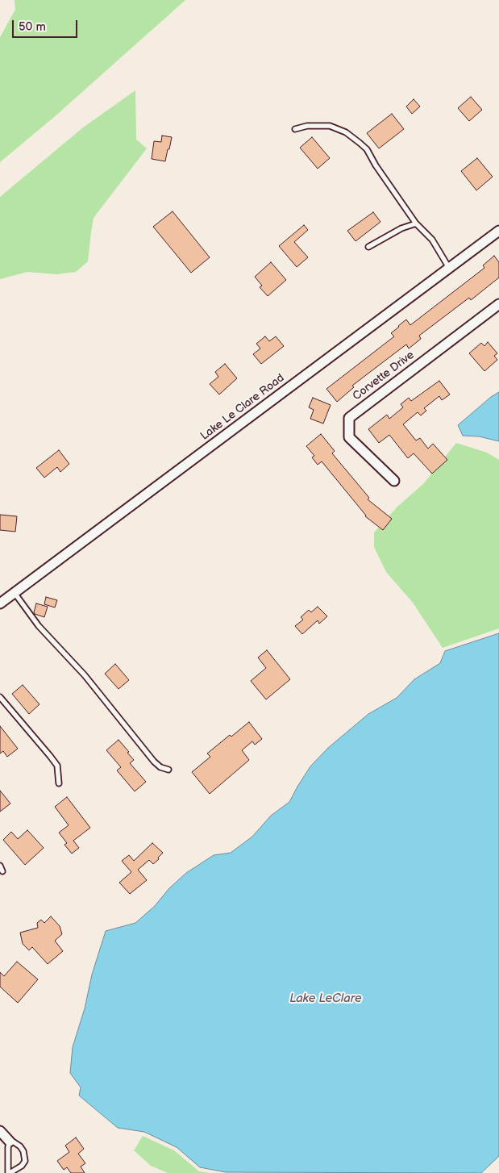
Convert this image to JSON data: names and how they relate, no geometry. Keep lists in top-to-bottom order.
{
  "streets": {
    "street": ["Corvette Drive", "Lake Le Clare Road"]
  },
  "water": ["Lake LeClare"],
  "scale_bar": "50 m"
}
